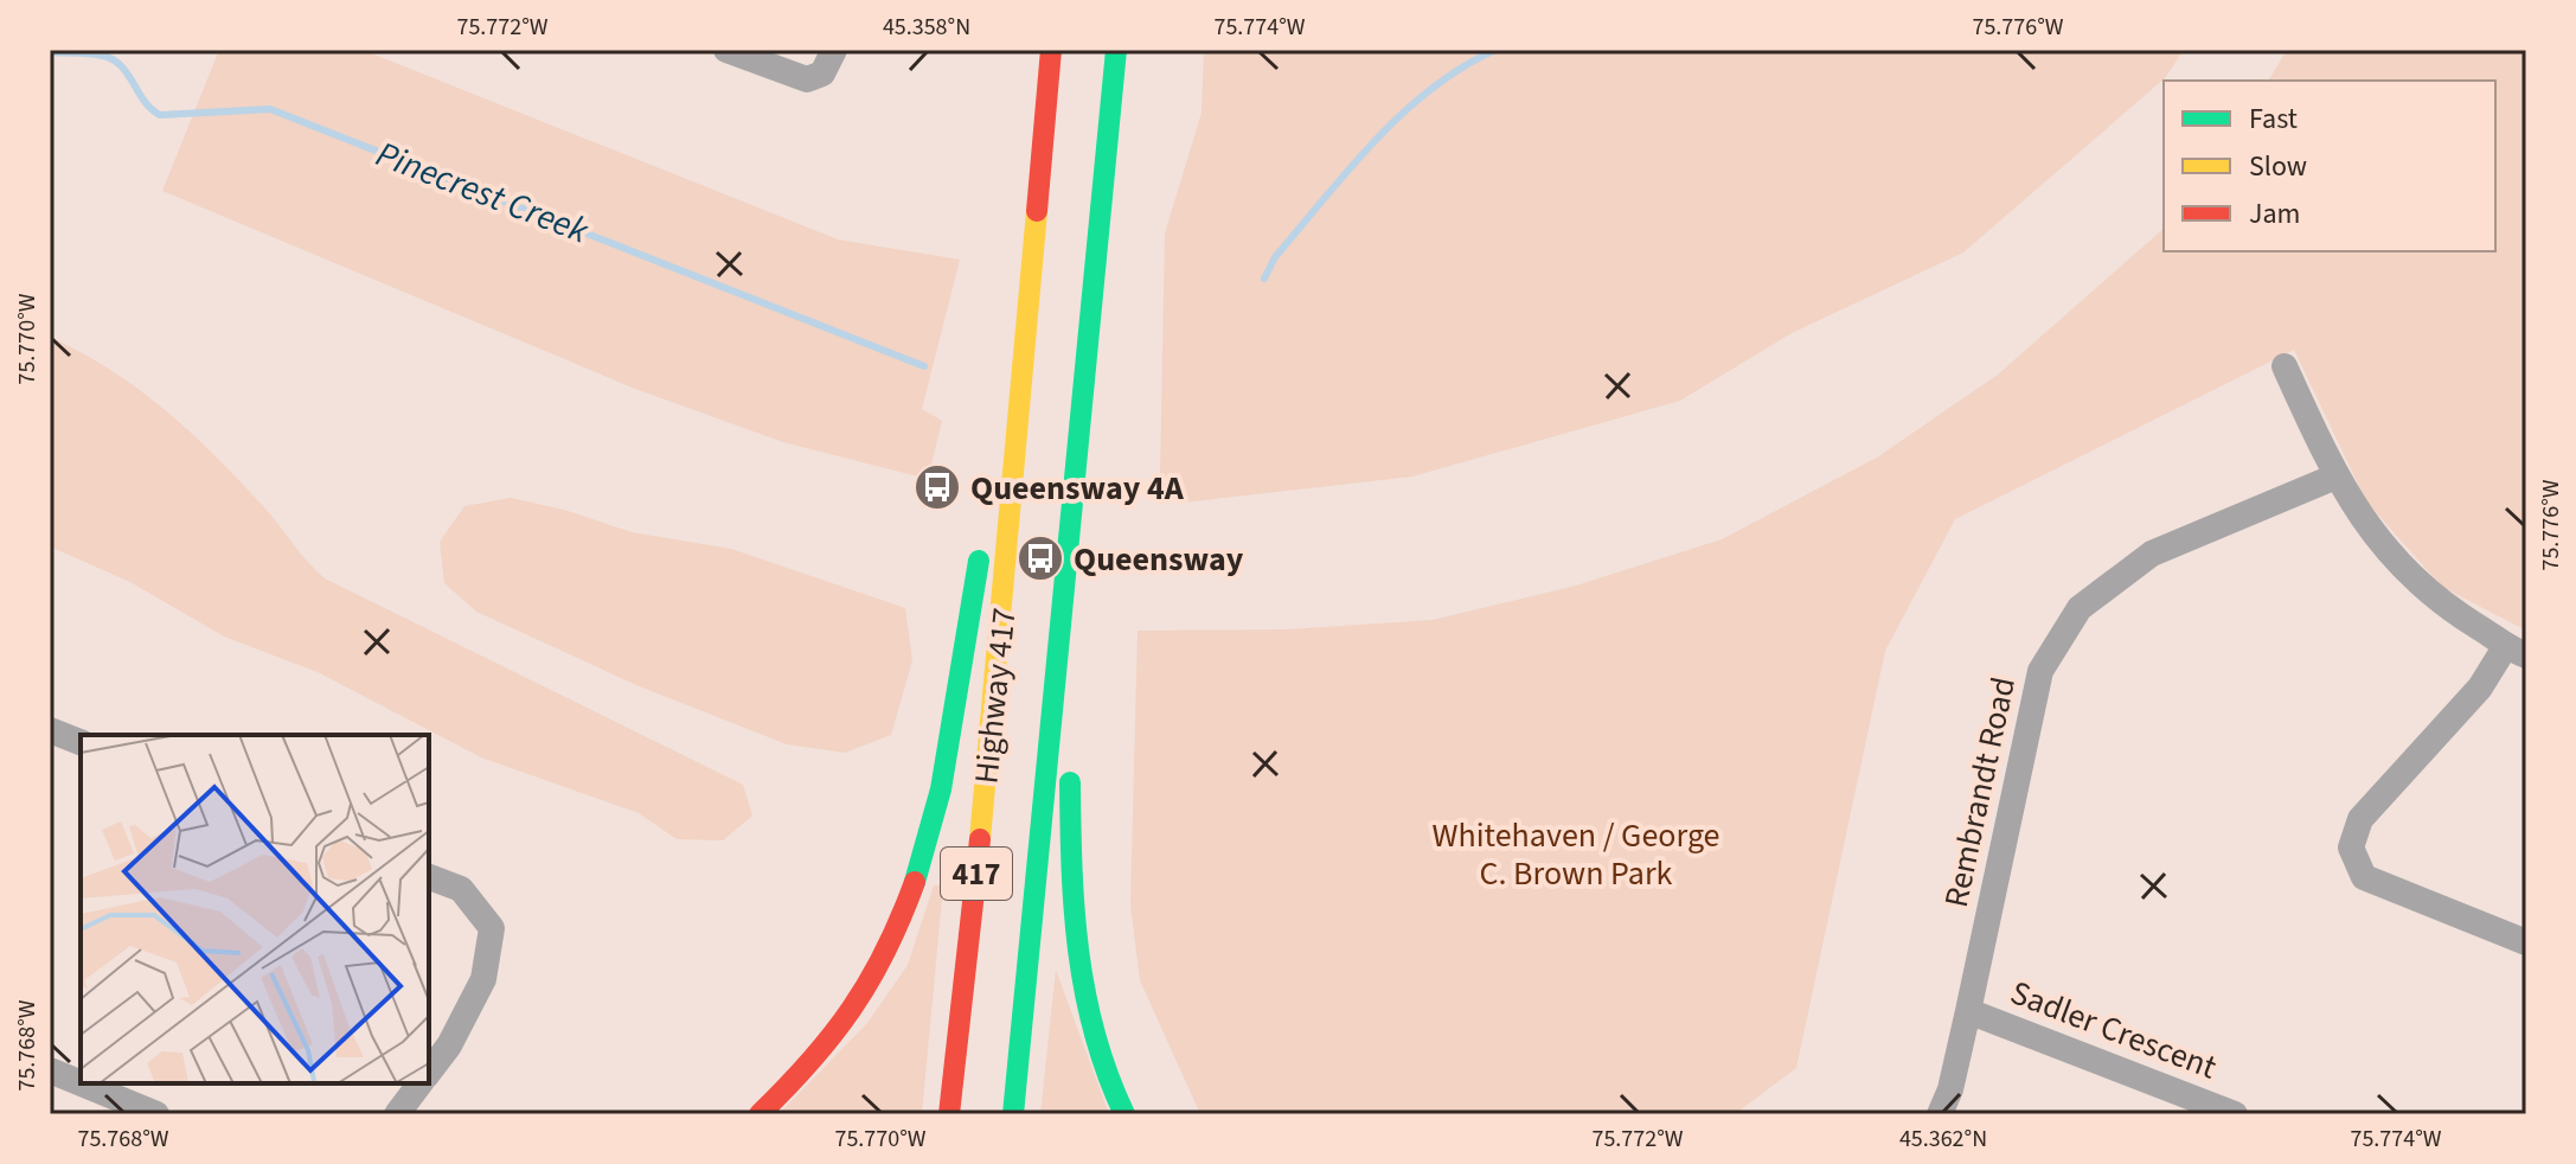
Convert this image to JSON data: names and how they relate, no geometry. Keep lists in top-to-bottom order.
{
  "streets": {
    "highway": ["Highway 417", "417"],
    "street": ["Rembrandt Road", "Sadler Crescent"]
  },
  "crossings": [
    ["Rembrandt Road", "Sadler Crescent"]
  ],
  "water": ["Pinecrest Creek"],
  "parks": ["Whitehaven / George C. Brown Park"],
  "places": {
    "bus stop": ["Queensway 4A", "Queensway"]
  },
  "legend": ["Fast", "Slow", "Jam"],
  "coordinates": [
    "75.772°W",
    "45.358°N",
    "75.774°W",
    "75.776°W",
    "75.770°W",
    "75.768°W",
    "45.362°N"
  ]
}
